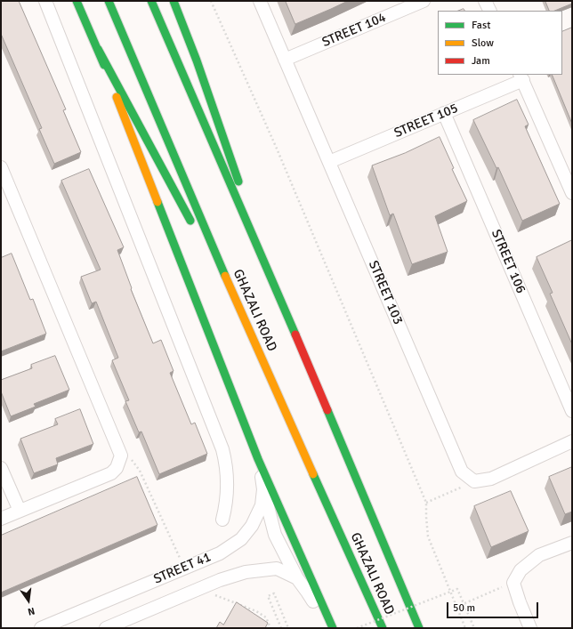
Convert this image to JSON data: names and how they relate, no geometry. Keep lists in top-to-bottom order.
{
  "streets": {
    "main road": ["GHAZALI ROAD"],
    "street": [
      "STREET 104",
      "STREET 105",
      "STREET 106",
      "STREET 103",
      "STREET 41"
    ]
  },
  "crossings": [
    ["STREET 104", "STREET 103"],
    ["STREET 105", "STREET 106"],
    ["STREET 105", "STREET 103"]
  ],
  "legend": ["Fast", "Slow", "Jam"],
  "scale_bar": "50 m",
  "north": "bottom"
}
